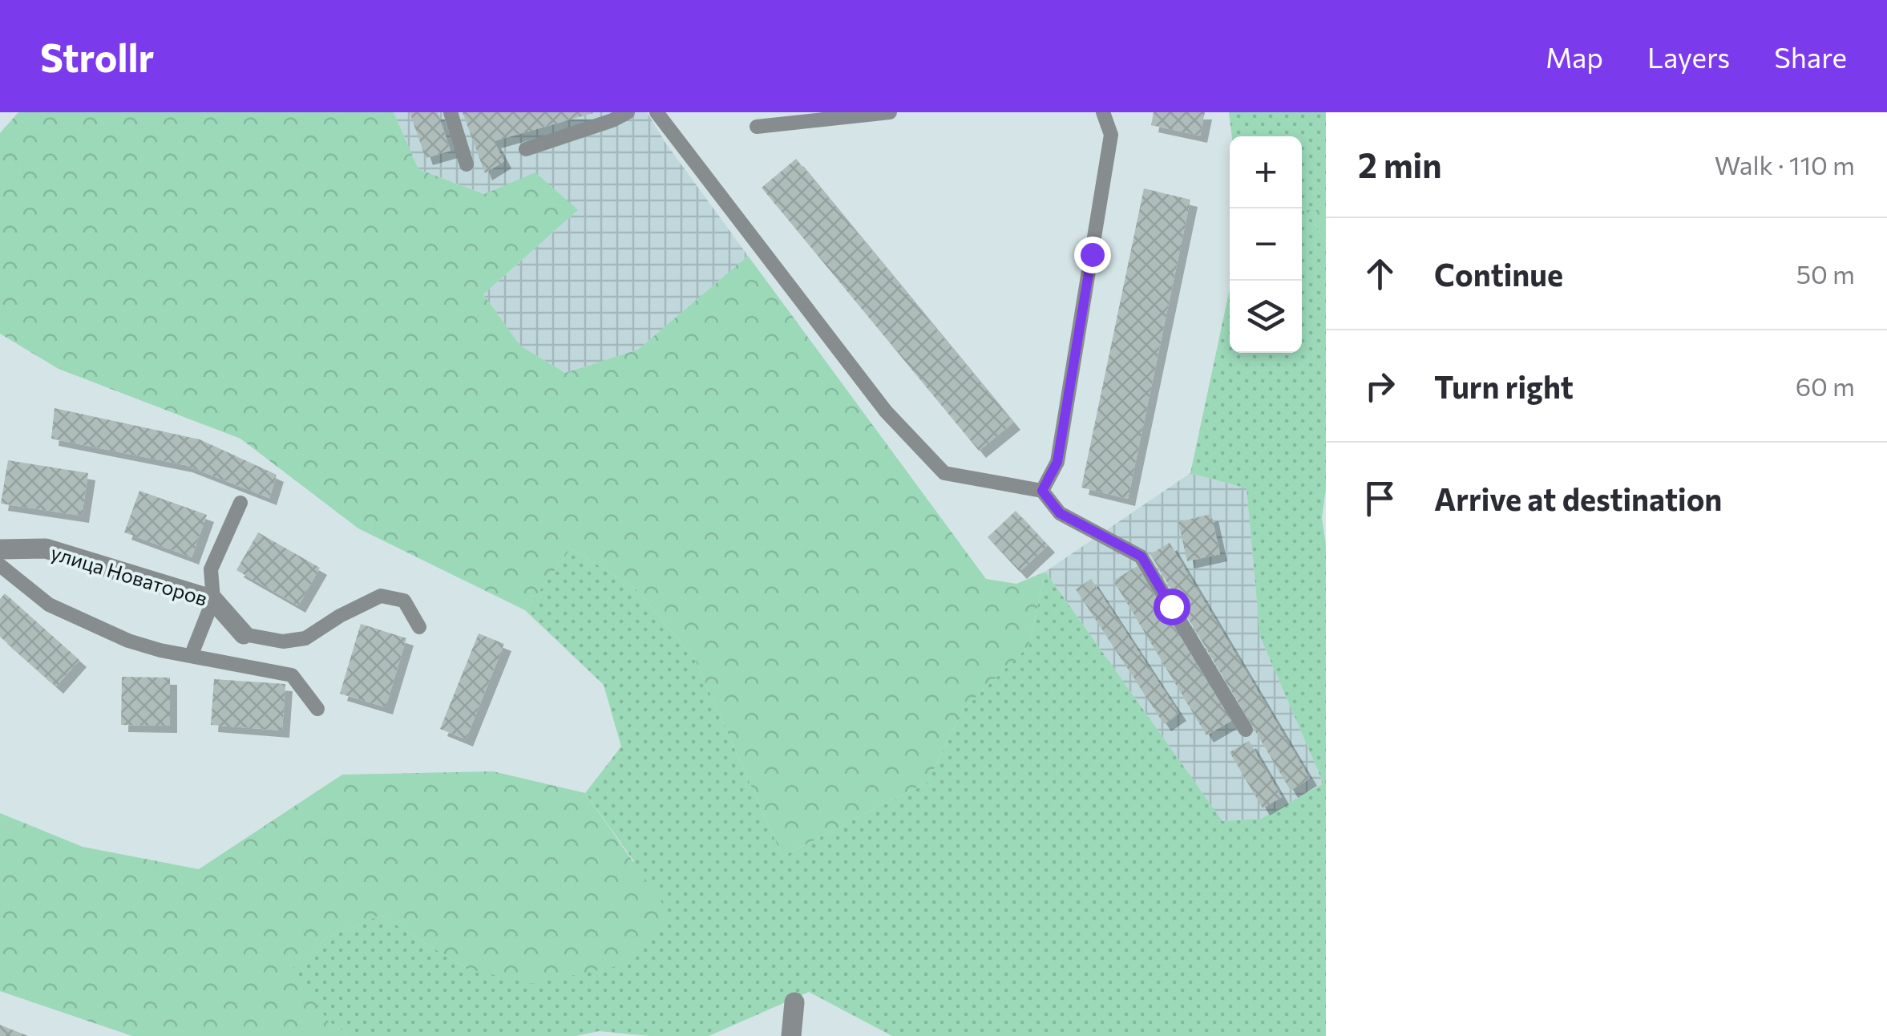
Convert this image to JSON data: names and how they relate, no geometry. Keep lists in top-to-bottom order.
{
  "streets": {
    "street": ["улица Новаторов"]
  },
  "page": {
    "header": "Strollr",
    "nav": ["Map", "Layers", "Share"],
    "heading": ["2 min", "Walk · 110 m"],
    "map_buttons": ["+", "−"],
    "list": [
      ["Continue", "50 m"],
      ["Turn right", "60 m"],
      "Arrive at destination"
    ]
  }
}
